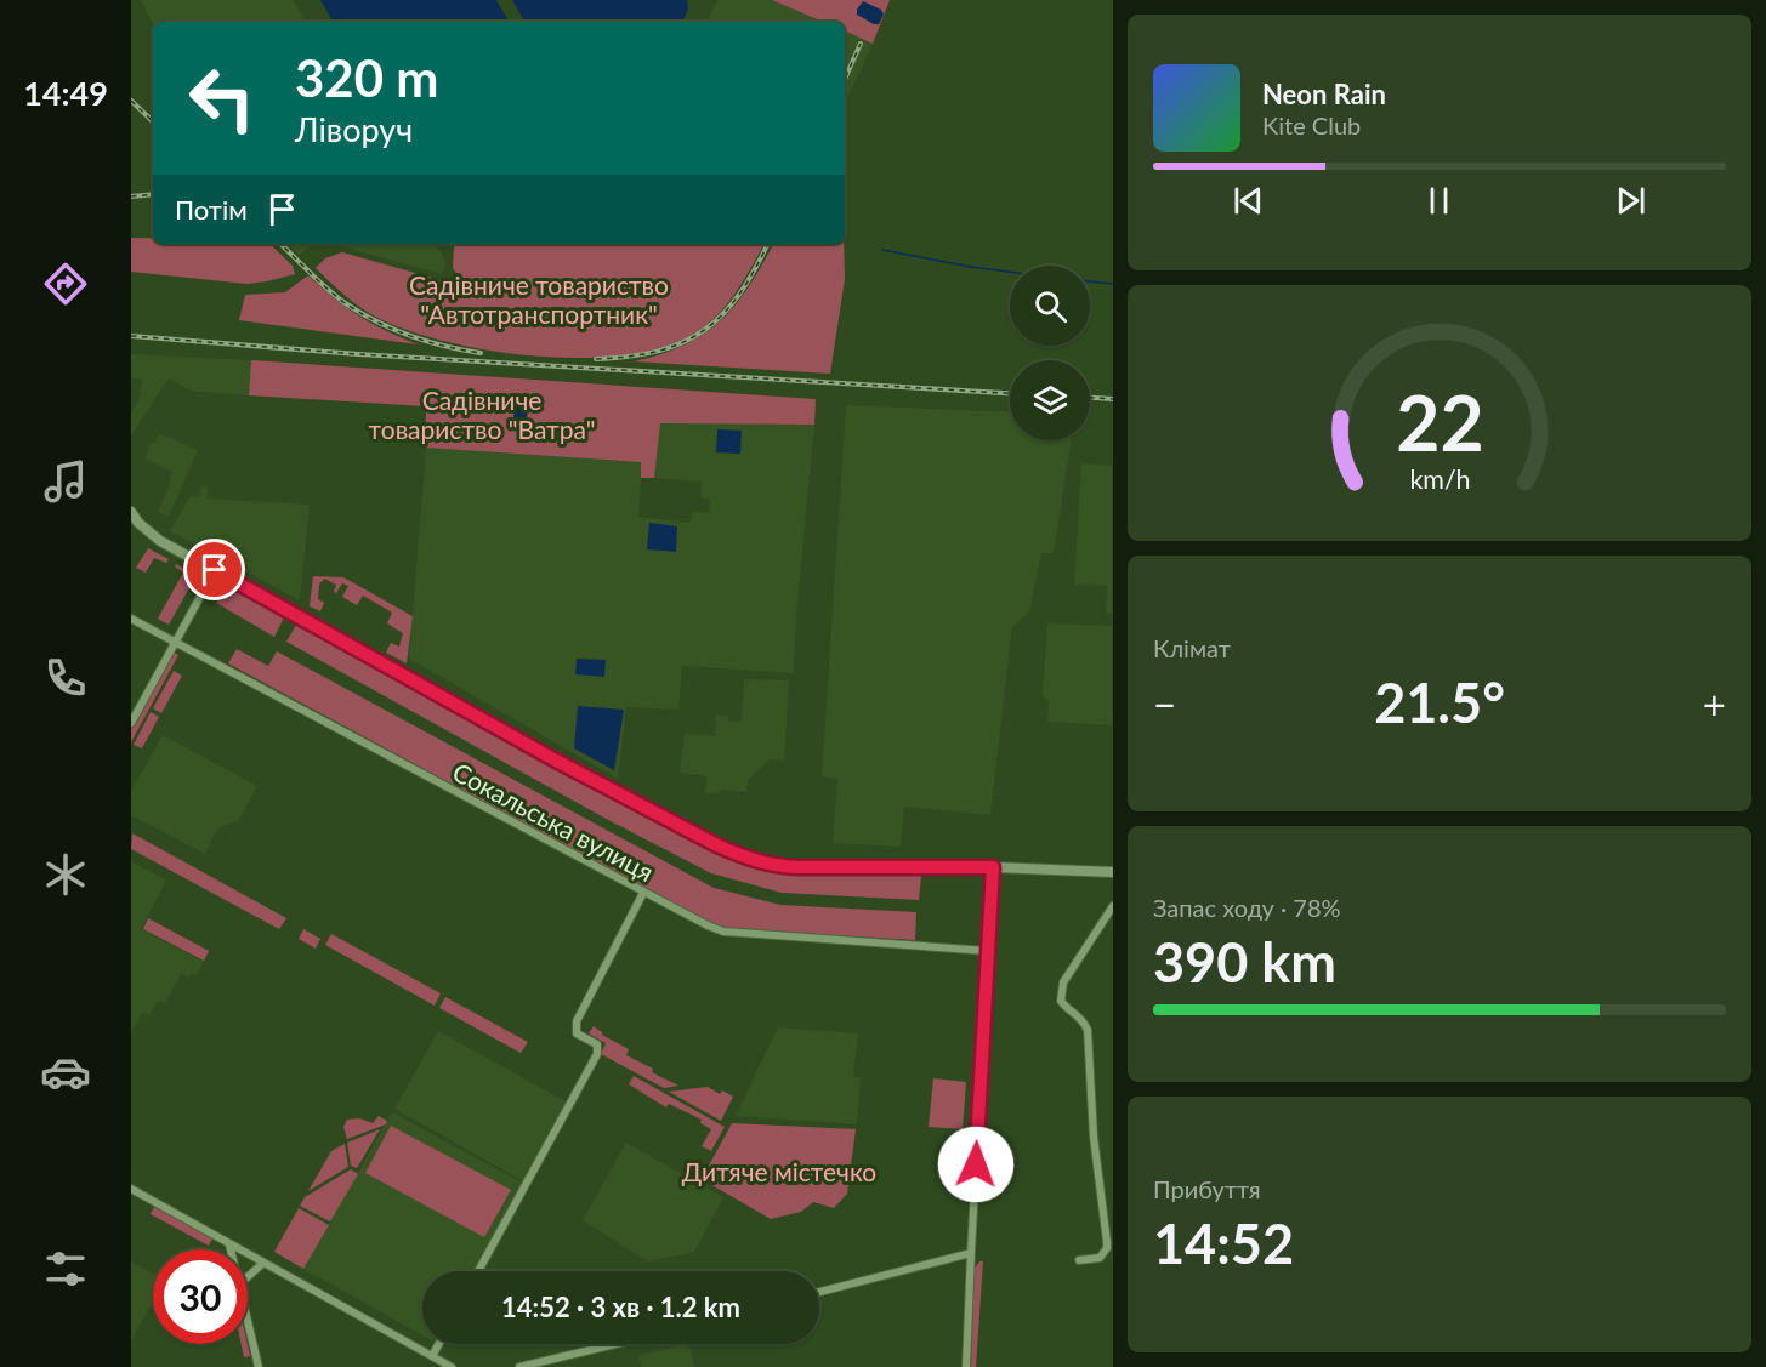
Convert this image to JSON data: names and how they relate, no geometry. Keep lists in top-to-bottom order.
{
  "streets": {
    "street": ["Сокальська вулиця"]
  },
  "parks": ["Садівниче товариство \"Автотранспортник\"", "Садівниче товариство \"Ватра\"", "Дитяче містечко"],
  "page": {
    "tabs": "14:49",
    "turn": ["320 m", "Ліворуч"],
    "song": ["Neon Rain", "Kite Club"],
    "then": "Потім",
    "tile": [
      "Клімат",
      ["Запас ходу · 78%", "390 km"],
      ["Прибуття", "14:52"]
    ],
    "heat": ["−", "21.5°", "+"],
    "limit": "30",
    "trip": "14:52 · 3 хв · 1.2 km",
    "gauge": ["22", "km/h"]
  }
}
